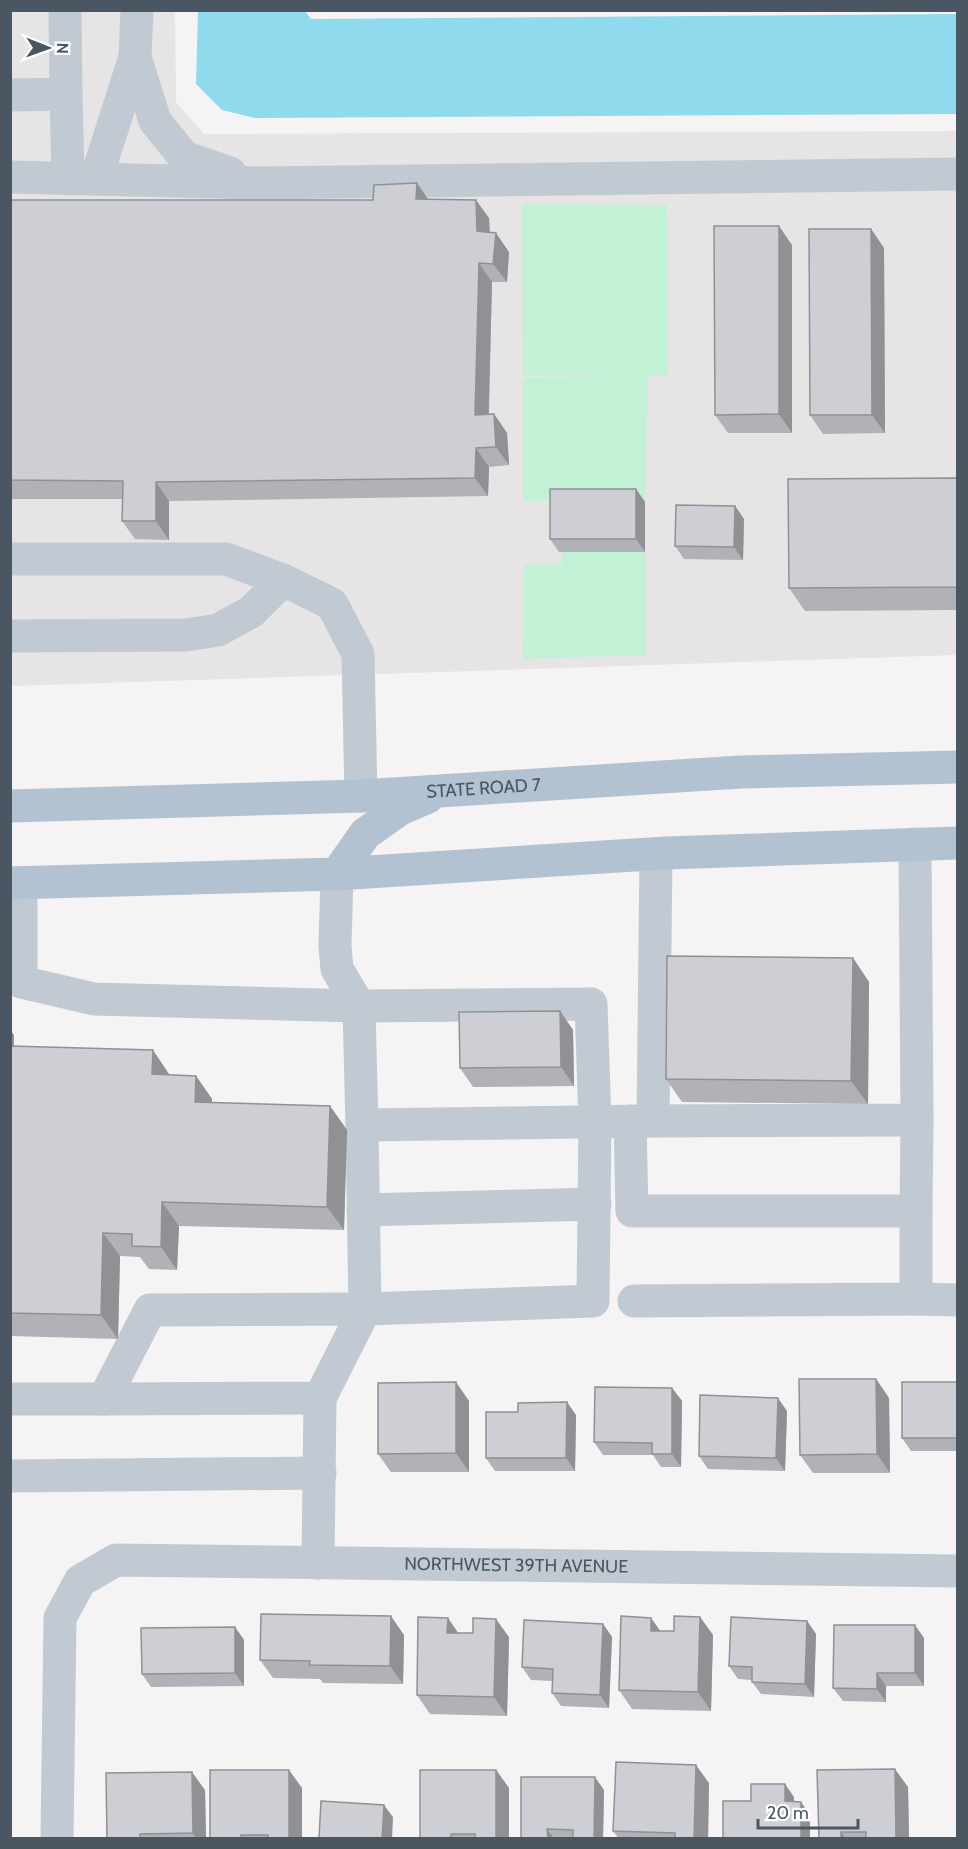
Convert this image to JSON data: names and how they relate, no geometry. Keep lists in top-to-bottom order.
{
  "streets": {
    "main road": ["STATE ROAD 7"],
    "street": ["NORTHWEST 39TH AVENUE"]
  },
  "scale_bar": "20 m",
  "north": "right"
}
